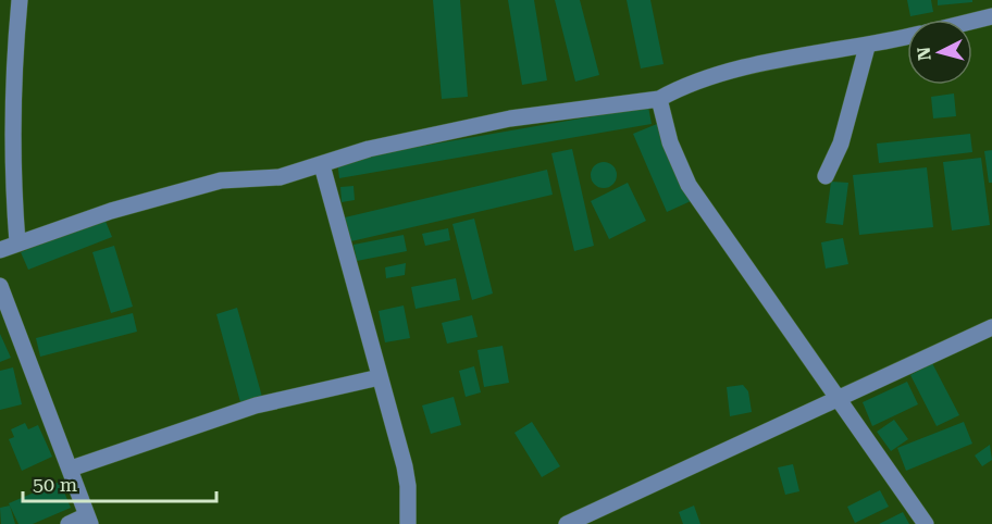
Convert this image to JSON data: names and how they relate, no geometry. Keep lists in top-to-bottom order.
{
  "scale_bar": "50 m",
  "north": "left"
}
